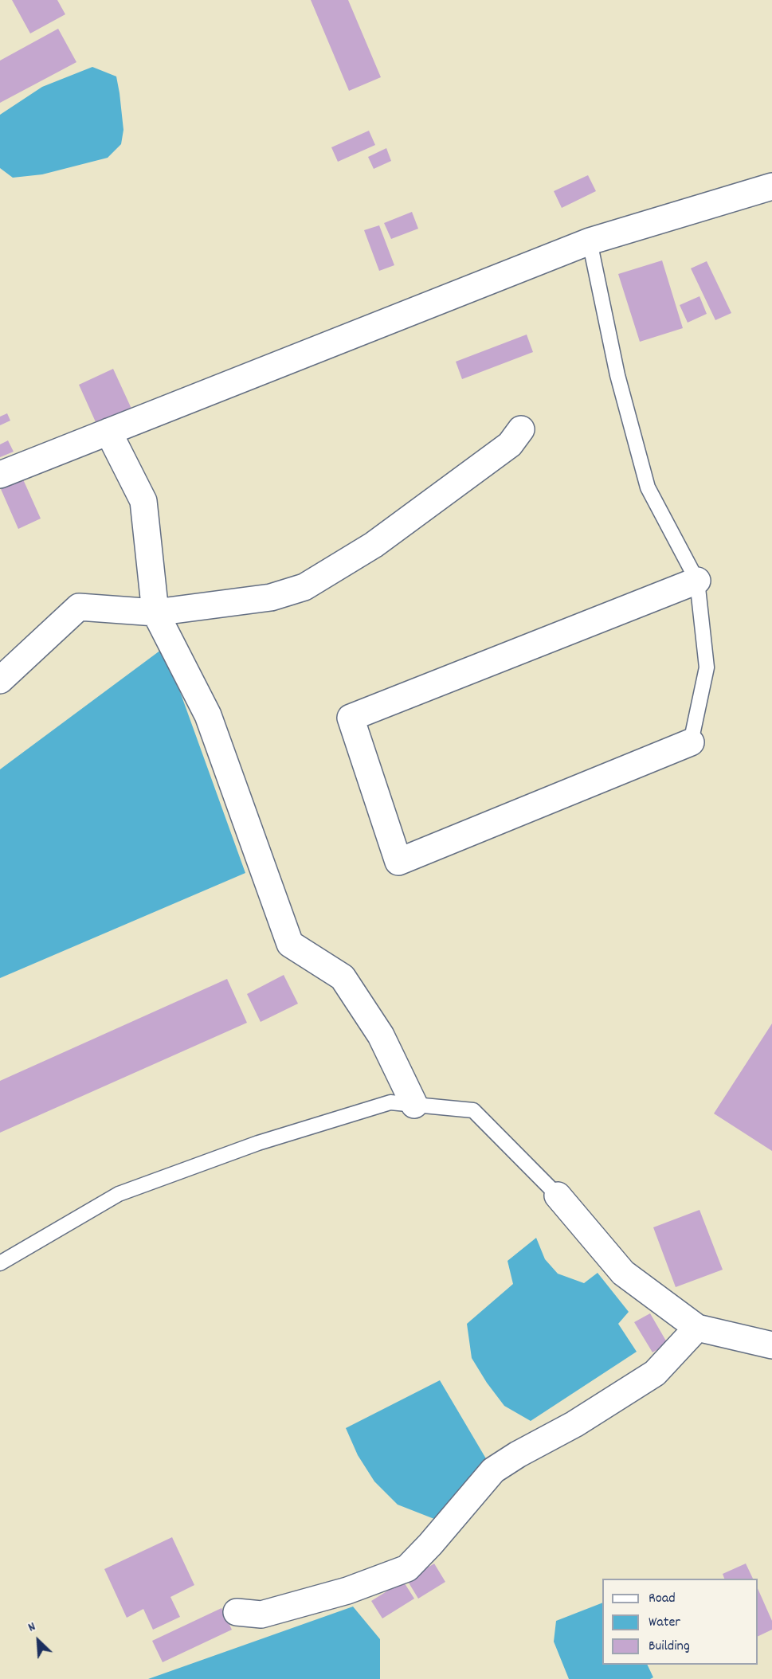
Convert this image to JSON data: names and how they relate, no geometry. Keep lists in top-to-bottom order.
{
  "legend": ["Road", "Water", "Building"],
  "north": "top left"
}
